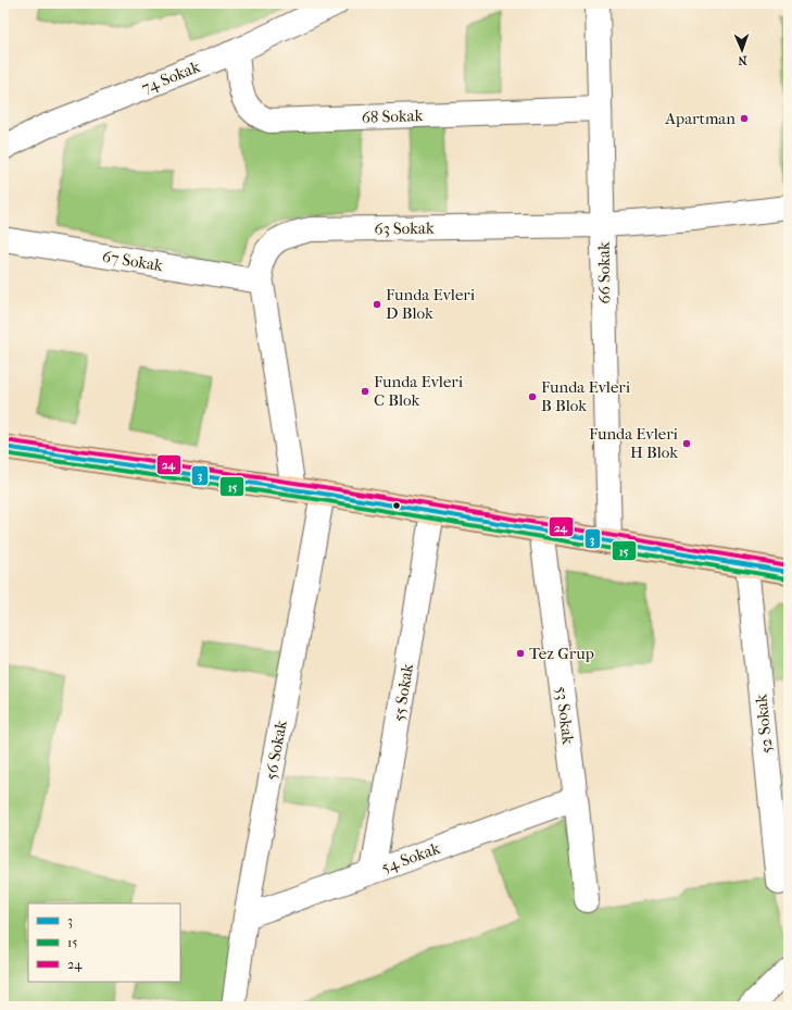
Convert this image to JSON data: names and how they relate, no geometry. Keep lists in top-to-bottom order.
{
  "streets": {
    "street": [
      "74 Sokak",
      "68 Sokak",
      "63 Sokak",
      "67 Sokak",
      "66 Sokak",
      "55 Sokak",
      "53 Sokak",
      "52 Sokak",
      "56 Sokak",
      "54 Sokak"
    ]
  },
  "crossings": [
    ["74 Sokak", "68 Sokak"],
    ["68 Sokak", "66 Sokak"],
    ["63 Sokak", "67 Sokak"],
    ["63 Sokak", "66 Sokak"],
    ["55 Sokak", "54 Sokak"],
    ["53 Sokak", "54 Sokak"],
    ["56 Sokak", "54 Sokak"]
  ],
  "places": [
    "Apartman",
    "Funda Evleri D Blok",
    "Funda Evleri C Blok",
    "Funda Evleri B Blok",
    "Funda Evleri H Blok",
    "Tez Grup"
  ],
  "lines": ["transit line 24", "transit line 3", "transit line 15"],
  "legend": ["3", "15", "24"],
  "north": "bottom"
}
